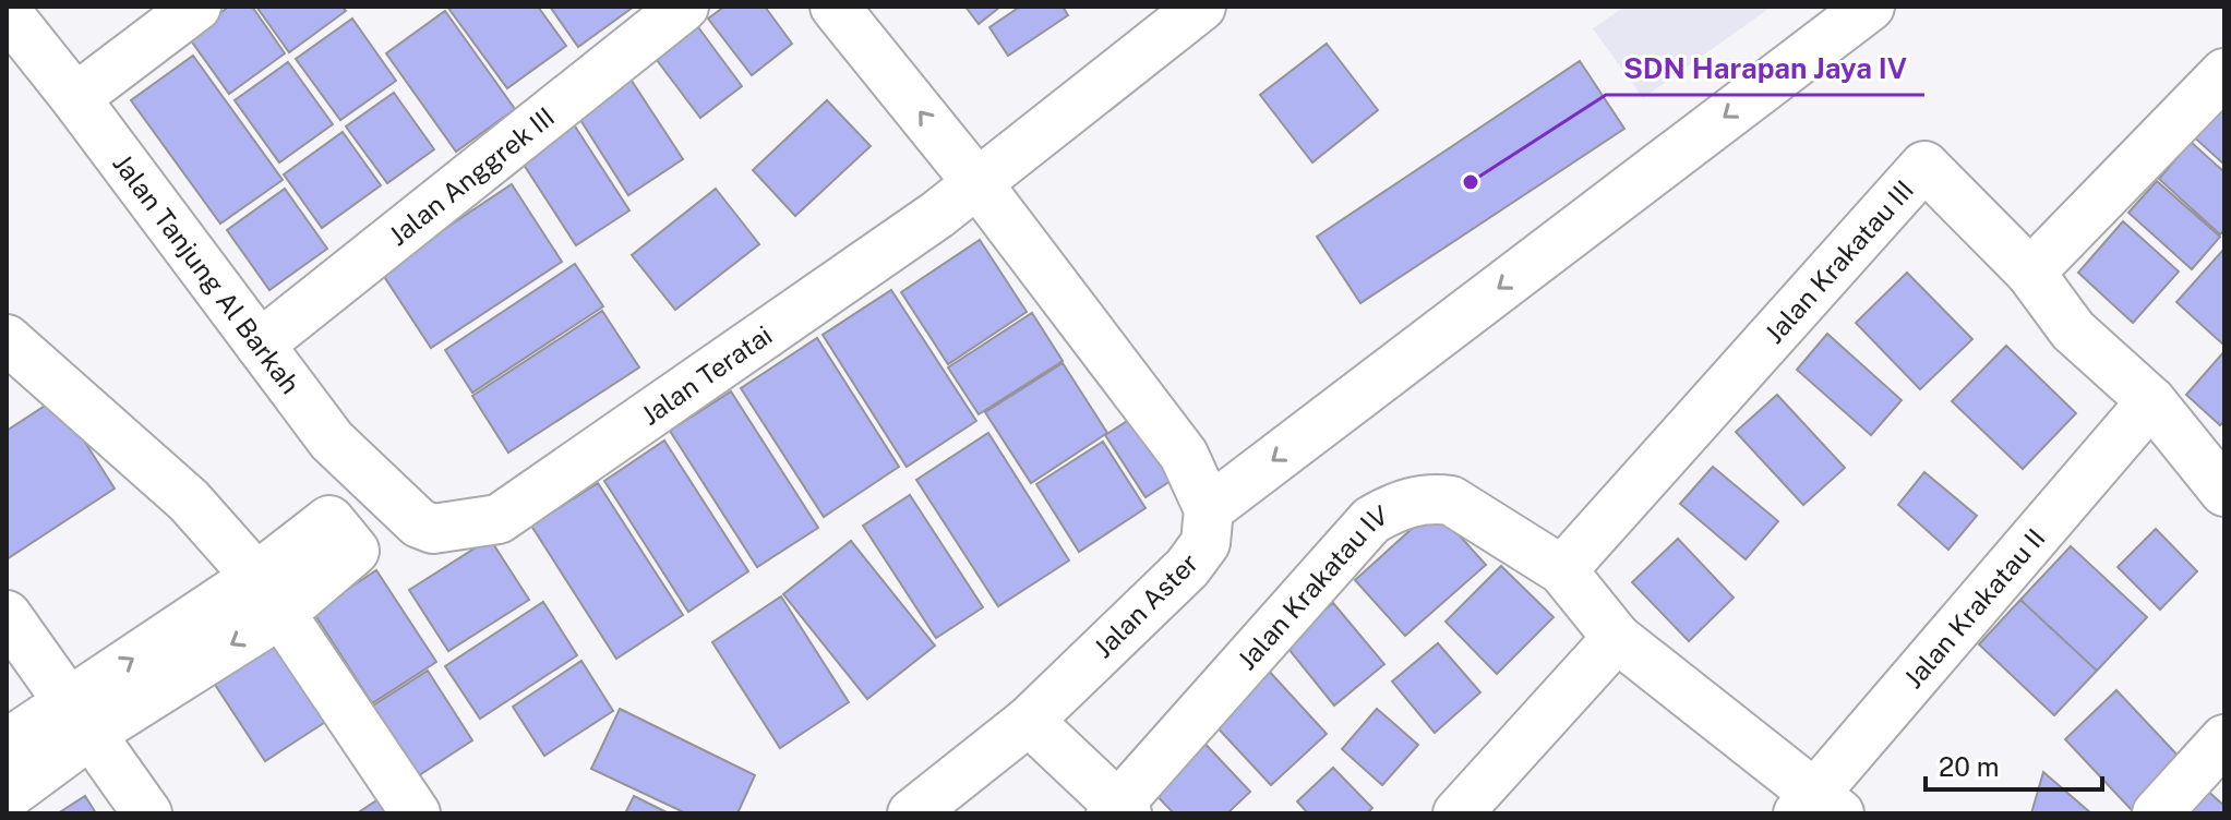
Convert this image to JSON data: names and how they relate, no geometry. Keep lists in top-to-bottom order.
{
  "streets": {
    "street": [
      "Jalan Anggrek III",
      "Jalan Krakatau III",
      "Jalan Tanjung Al Barkah",
      "Jalan Teratai",
      "Jalan Krakatau IV",
      "Jalan Aster",
      "Jalan Krakatau II"
    ]
  },
  "crossings": [
    ["Jalan Anggrek III", "Jalan Tanjung Al Barkah"],
    ["Jalan Krakatau III", "Jalan Krakatau IV"],
    ["Jalan Krakatau III", "Jalan Krakatau II"],
    ["Jalan Tanjung Al Barkah", "Jalan Teratai"],
    ["Jalan Krakatau IV", "Jalan Krakatau II"]
  ],
  "places": ["SDN Harapan Jaya IV"],
  "scale_bar": "20 m"
}
